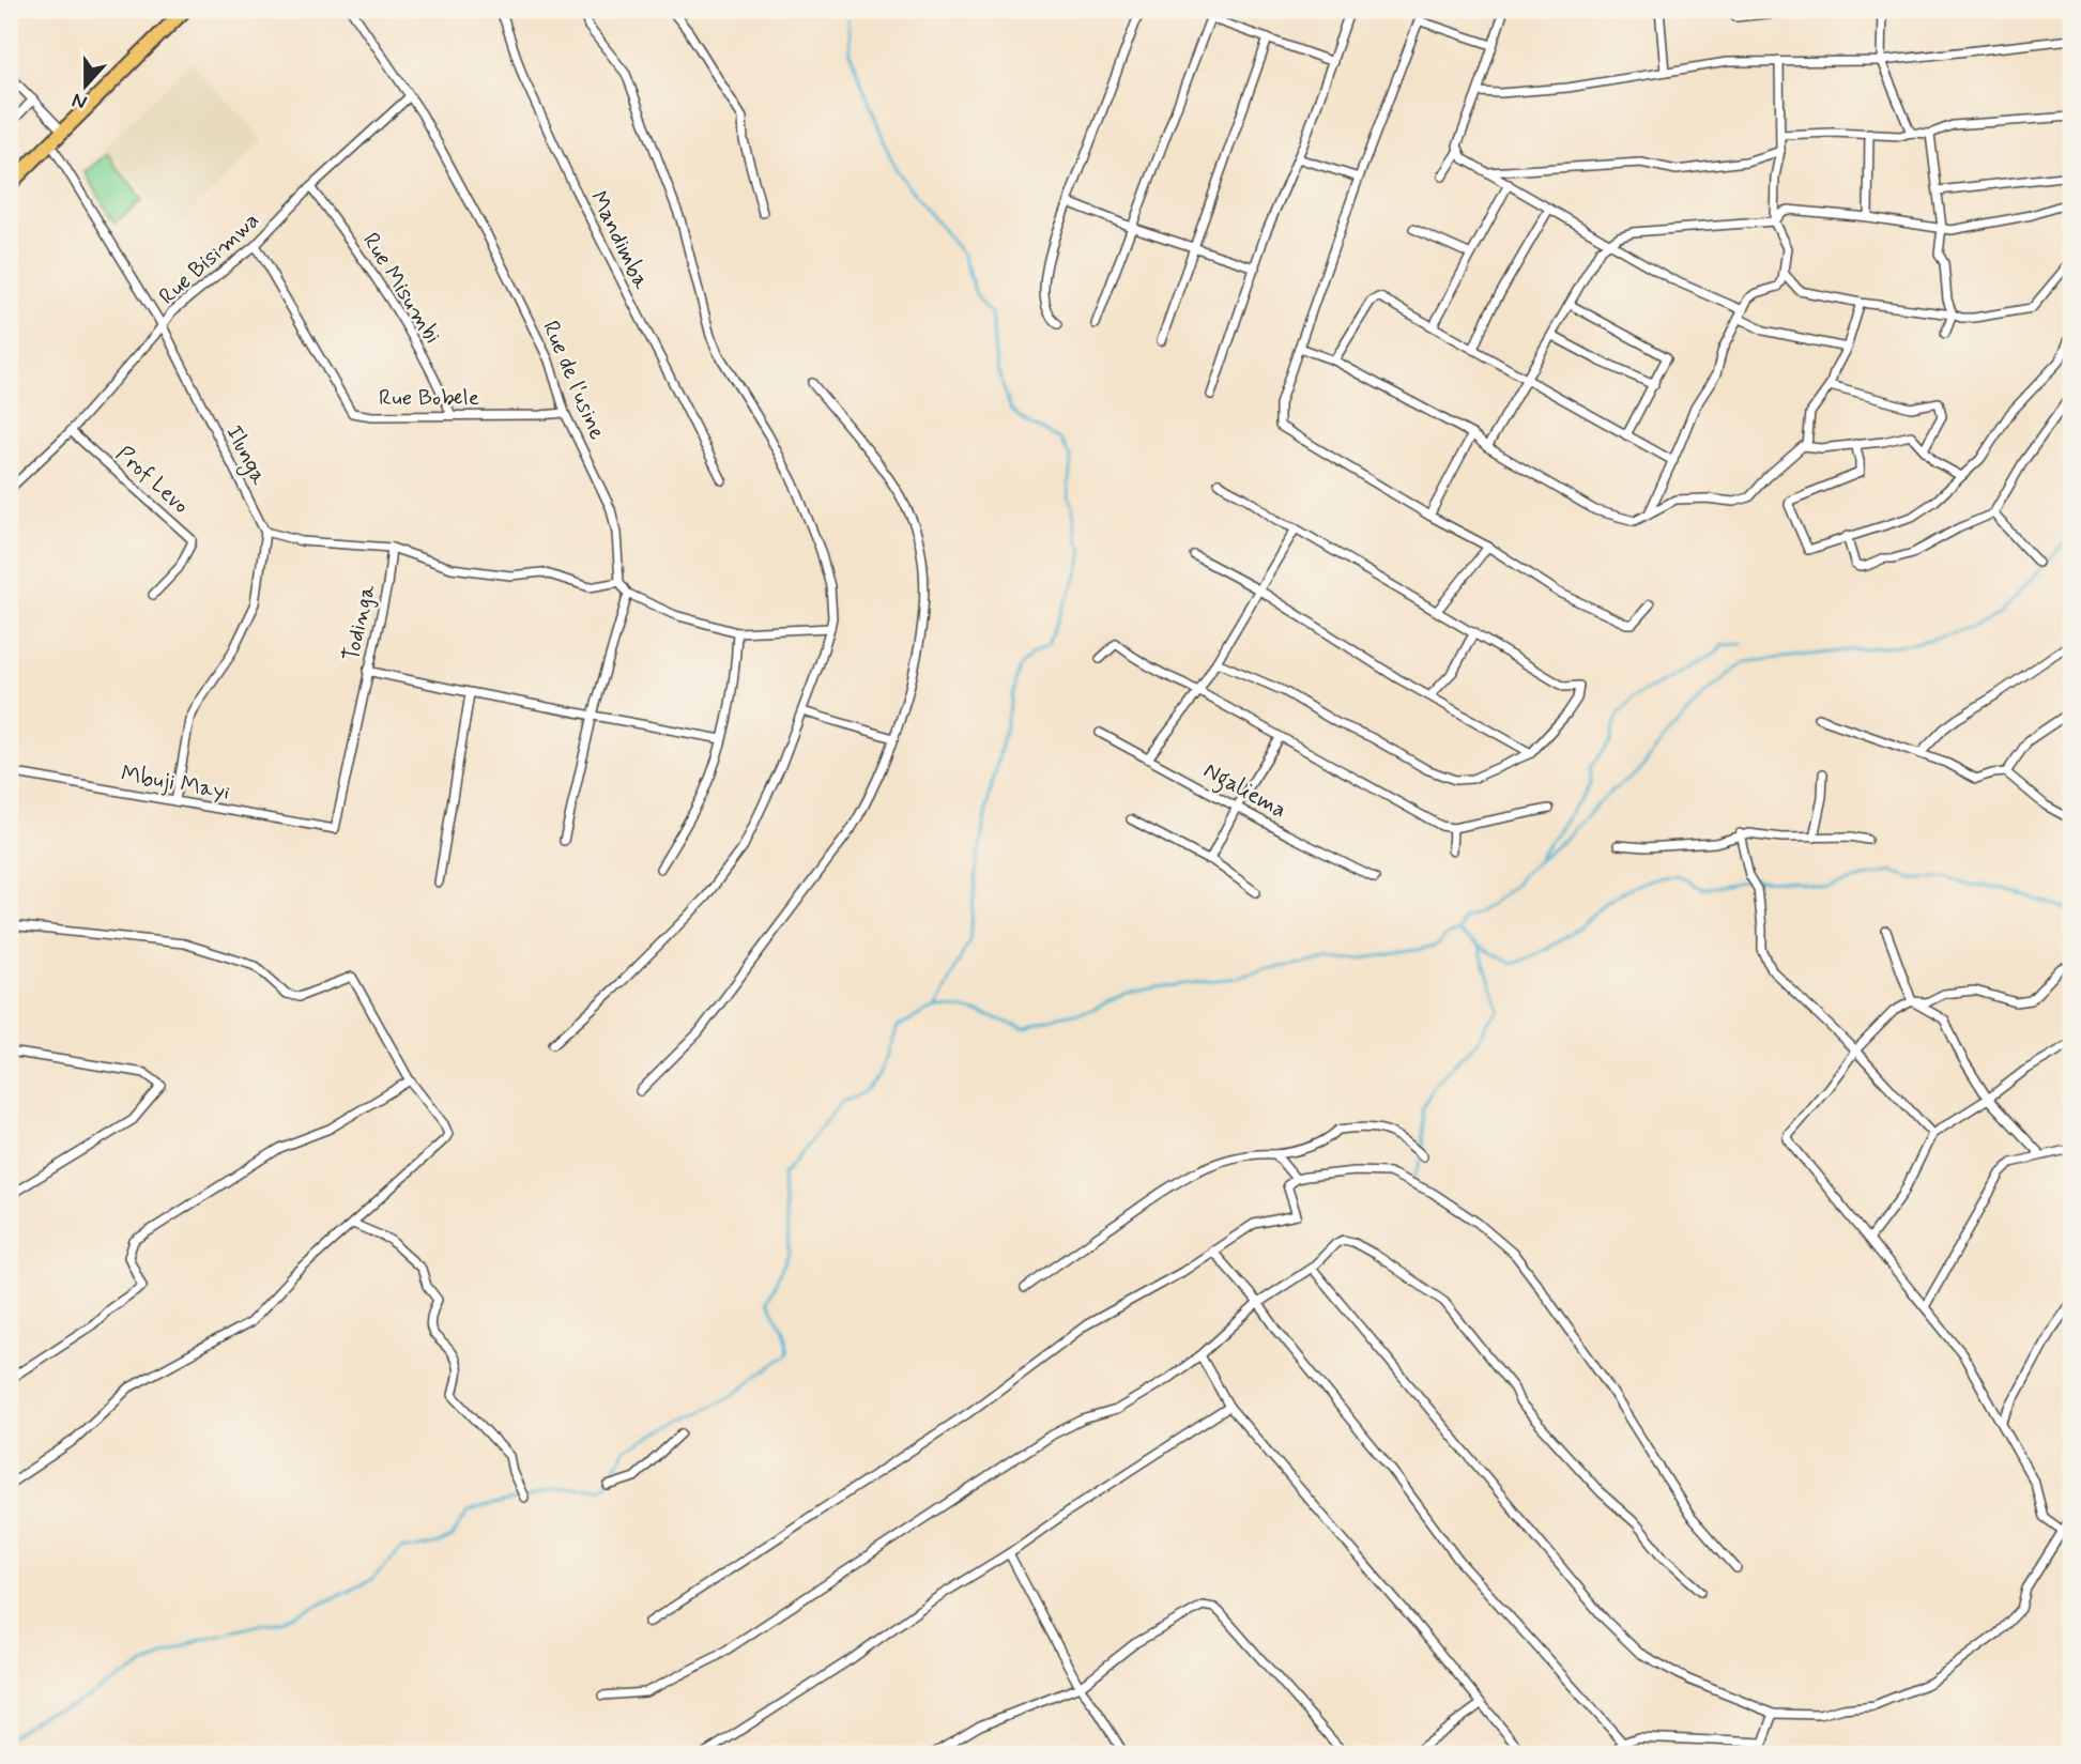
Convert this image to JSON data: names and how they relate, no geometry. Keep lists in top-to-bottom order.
{
  "streets": {
    "street": [
      "Mandimba",
      "Rue Bisimwa",
      "Rue Misumbi",
      "Rue de l'usine",
      "Rue Bobele",
      "Ilunga",
      "Prof Levo",
      "Todinga",
      "Mbuji Mayi",
      "Ngaliema"
    ]
  },
  "crossings": [
    ["Rue Bisimwa", "Rue Misumbi"],
    ["Rue Bisimwa", "Rue de l'usine"],
    ["Rue Bisimwa", "Rue Bobele"],
    ["Rue Bisimwa", "Ilunga"],
    ["Rue Bisimwa", "Prof Levo"],
    ["Rue Misumbi", "Rue Bobele"],
    ["Rue de l'usine", "Rue Bobele"],
    ["Todinga", "Mbuji Mayi"]
  ],
  "north": "bottom"
}
